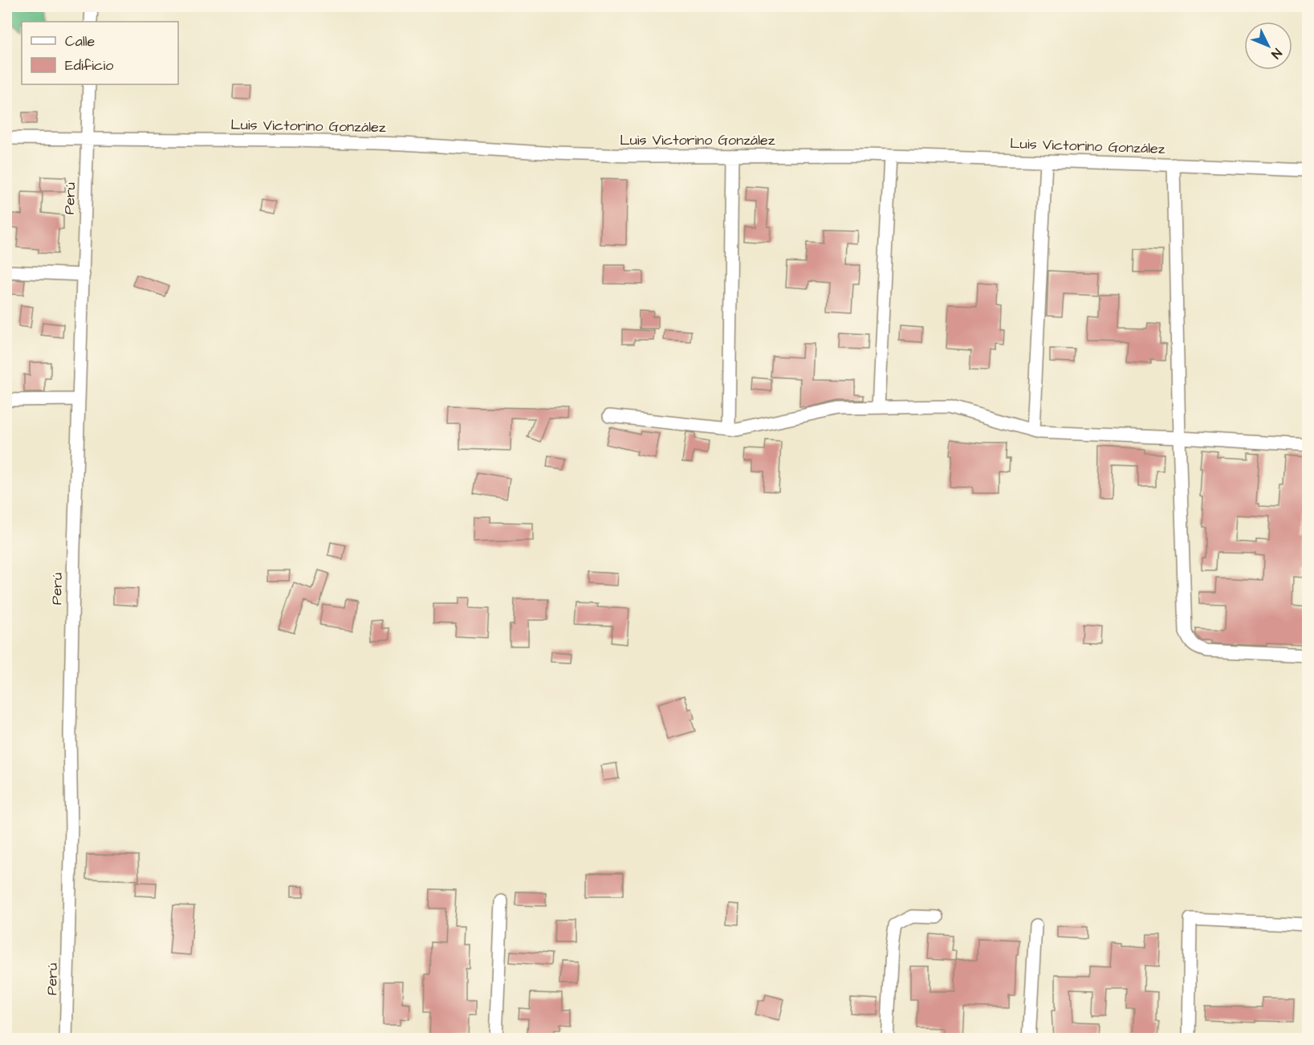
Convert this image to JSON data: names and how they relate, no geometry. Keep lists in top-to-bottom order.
{
  "streets": {
    "street": ["Luis Victorino González", "Perú"]
  },
  "crossings": [
    ["Luis Victorino González", "Perú"]
  ],
  "legend": ["Calle", "Edificio"],
  "north": "bottom right"
}
